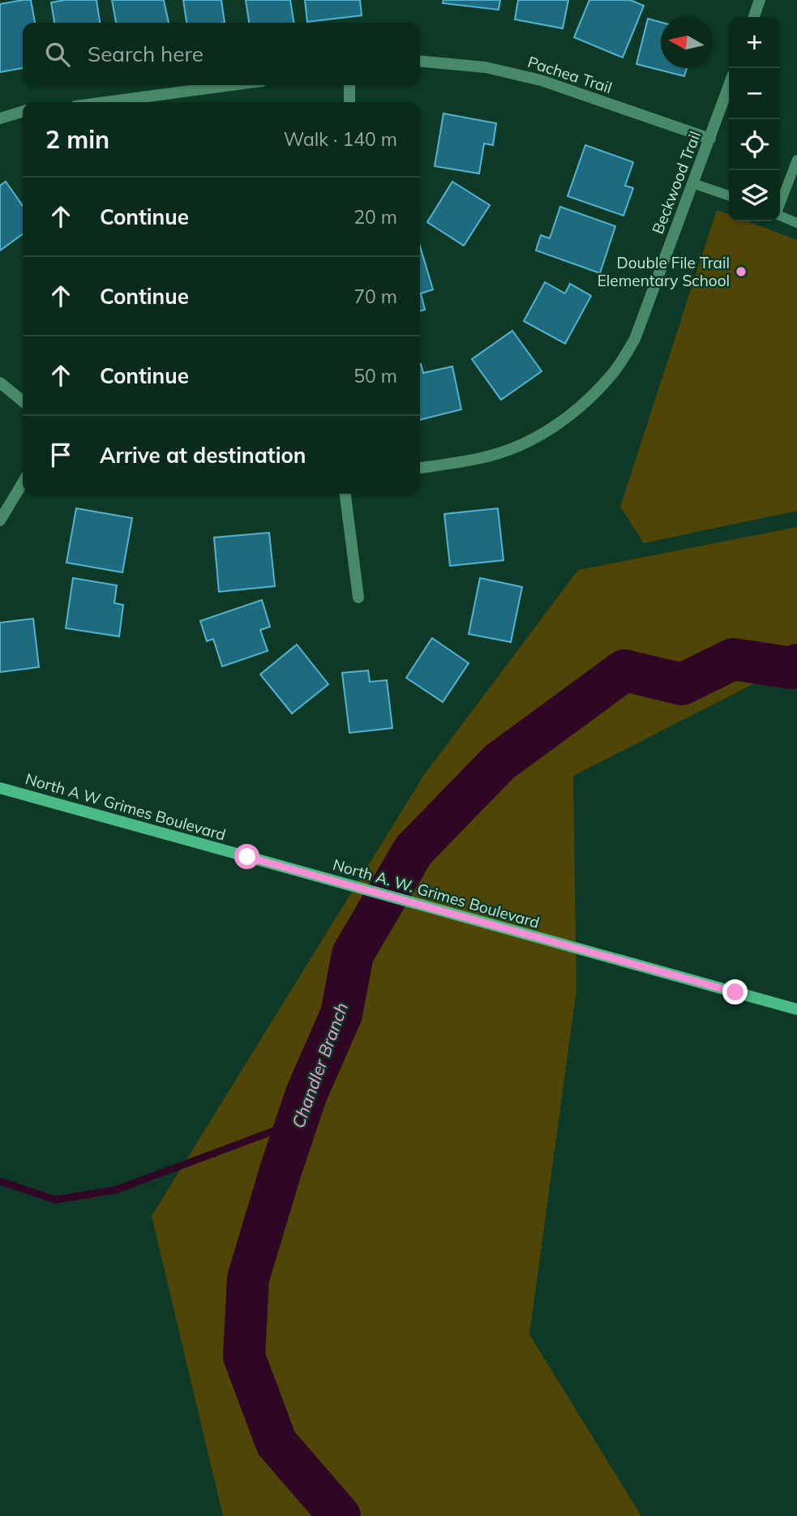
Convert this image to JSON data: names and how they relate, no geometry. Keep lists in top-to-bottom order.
{
  "streets": {
    "main road": ["North A W Grimes Boulevard", "North A. W. Grimes Boulevard"],
    "street": ["Pachea Trail", "Beckwood Trail"]
  },
  "crossings": [
    ["Pachea Trail", "Beckwood Trail"],
    ["North A W Grimes Boulevard", "North A. W. Grimes Boulevard"]
  ],
  "water": ["Chandler Branch"],
  "places": ["Double File Trail Elementary School"],
  "north": "left",
  "page": {
    "map_buttons": ["+", "−"],
    "search": "Search here",
    "heading": ["2 min", "Walk · 140 m"],
    "list": [
      ["Continue", "20 m"],
      ["Continue", "70 m"],
      ["Continue", "50 m"],
      "Arrive at destination"
    ]
  }
}
